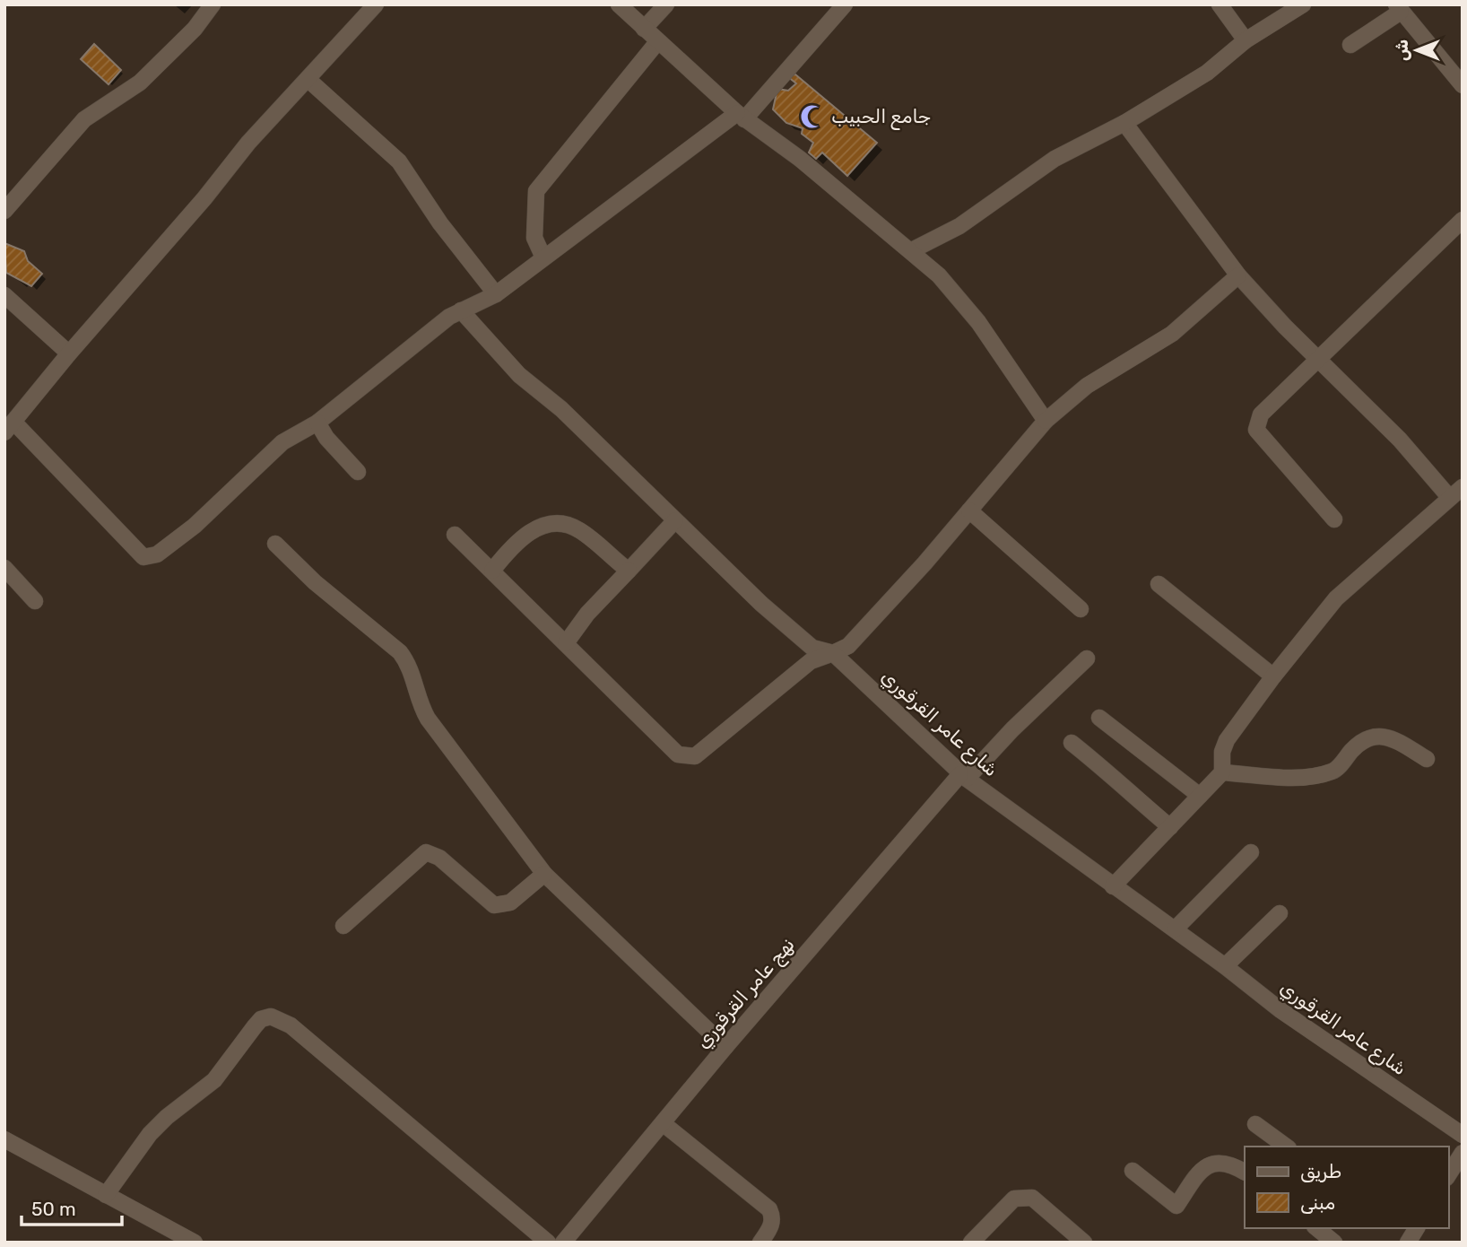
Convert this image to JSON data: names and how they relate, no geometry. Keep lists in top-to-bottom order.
{
  "streets": {
    "street": ["شارع عامر القرقوري", "نهج عامر القرقوري"]
  },
  "crossings": [
    ["شارع عامر القرقوري", "نهج عامر القرقوري"]
  ],
  "places": {
    "mosque": ["جامع الحبيب"]
  },
  "legend": ["طريق", "مبنى"],
  "scale_bar": "50 m",
  "north": "left"
}
